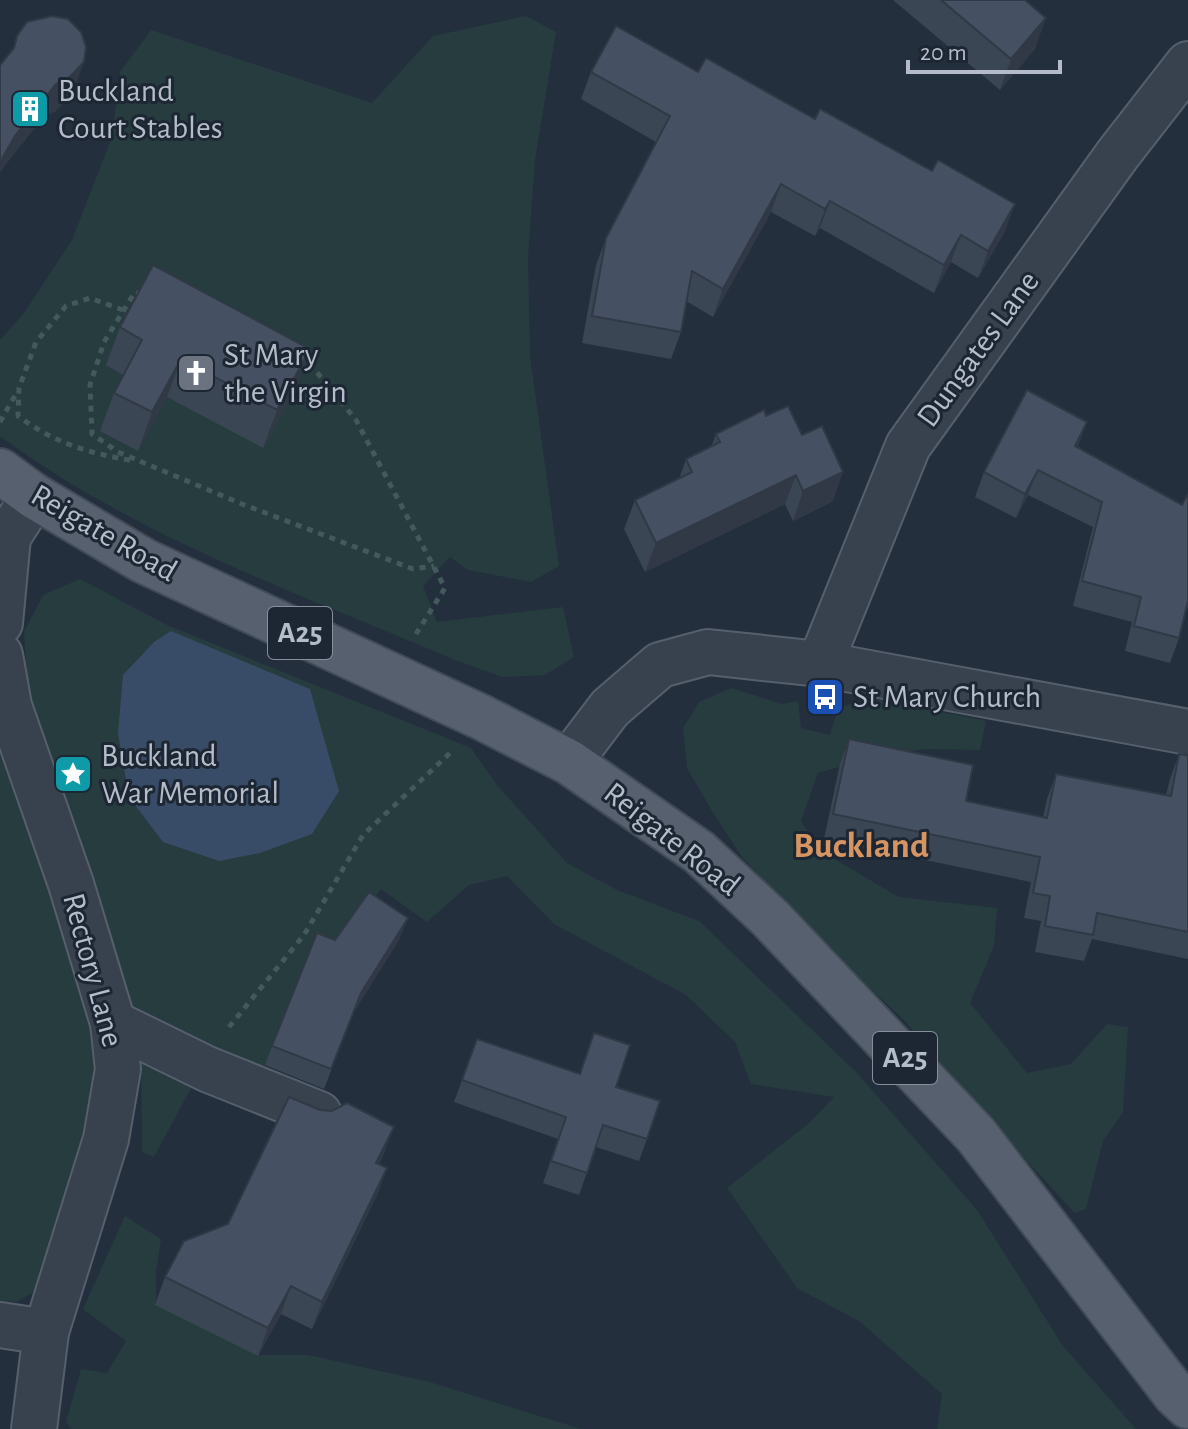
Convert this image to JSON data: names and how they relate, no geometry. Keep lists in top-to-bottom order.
{
  "streets": {
    "main road": ["Reigate Road", "A25"],
    "street": ["Dungates Lane", "Rectory Lane"]
  },
  "districts": ["Buckland"],
  "places": {
    "building": ["Buckland Court Stables"],
    "church": ["St Mary the Virgin"],
    "bus stop": ["St Mary Church"],
    "place": ["Buckland War Memorial"]
  },
  "scale_bar": "20 m"
}
